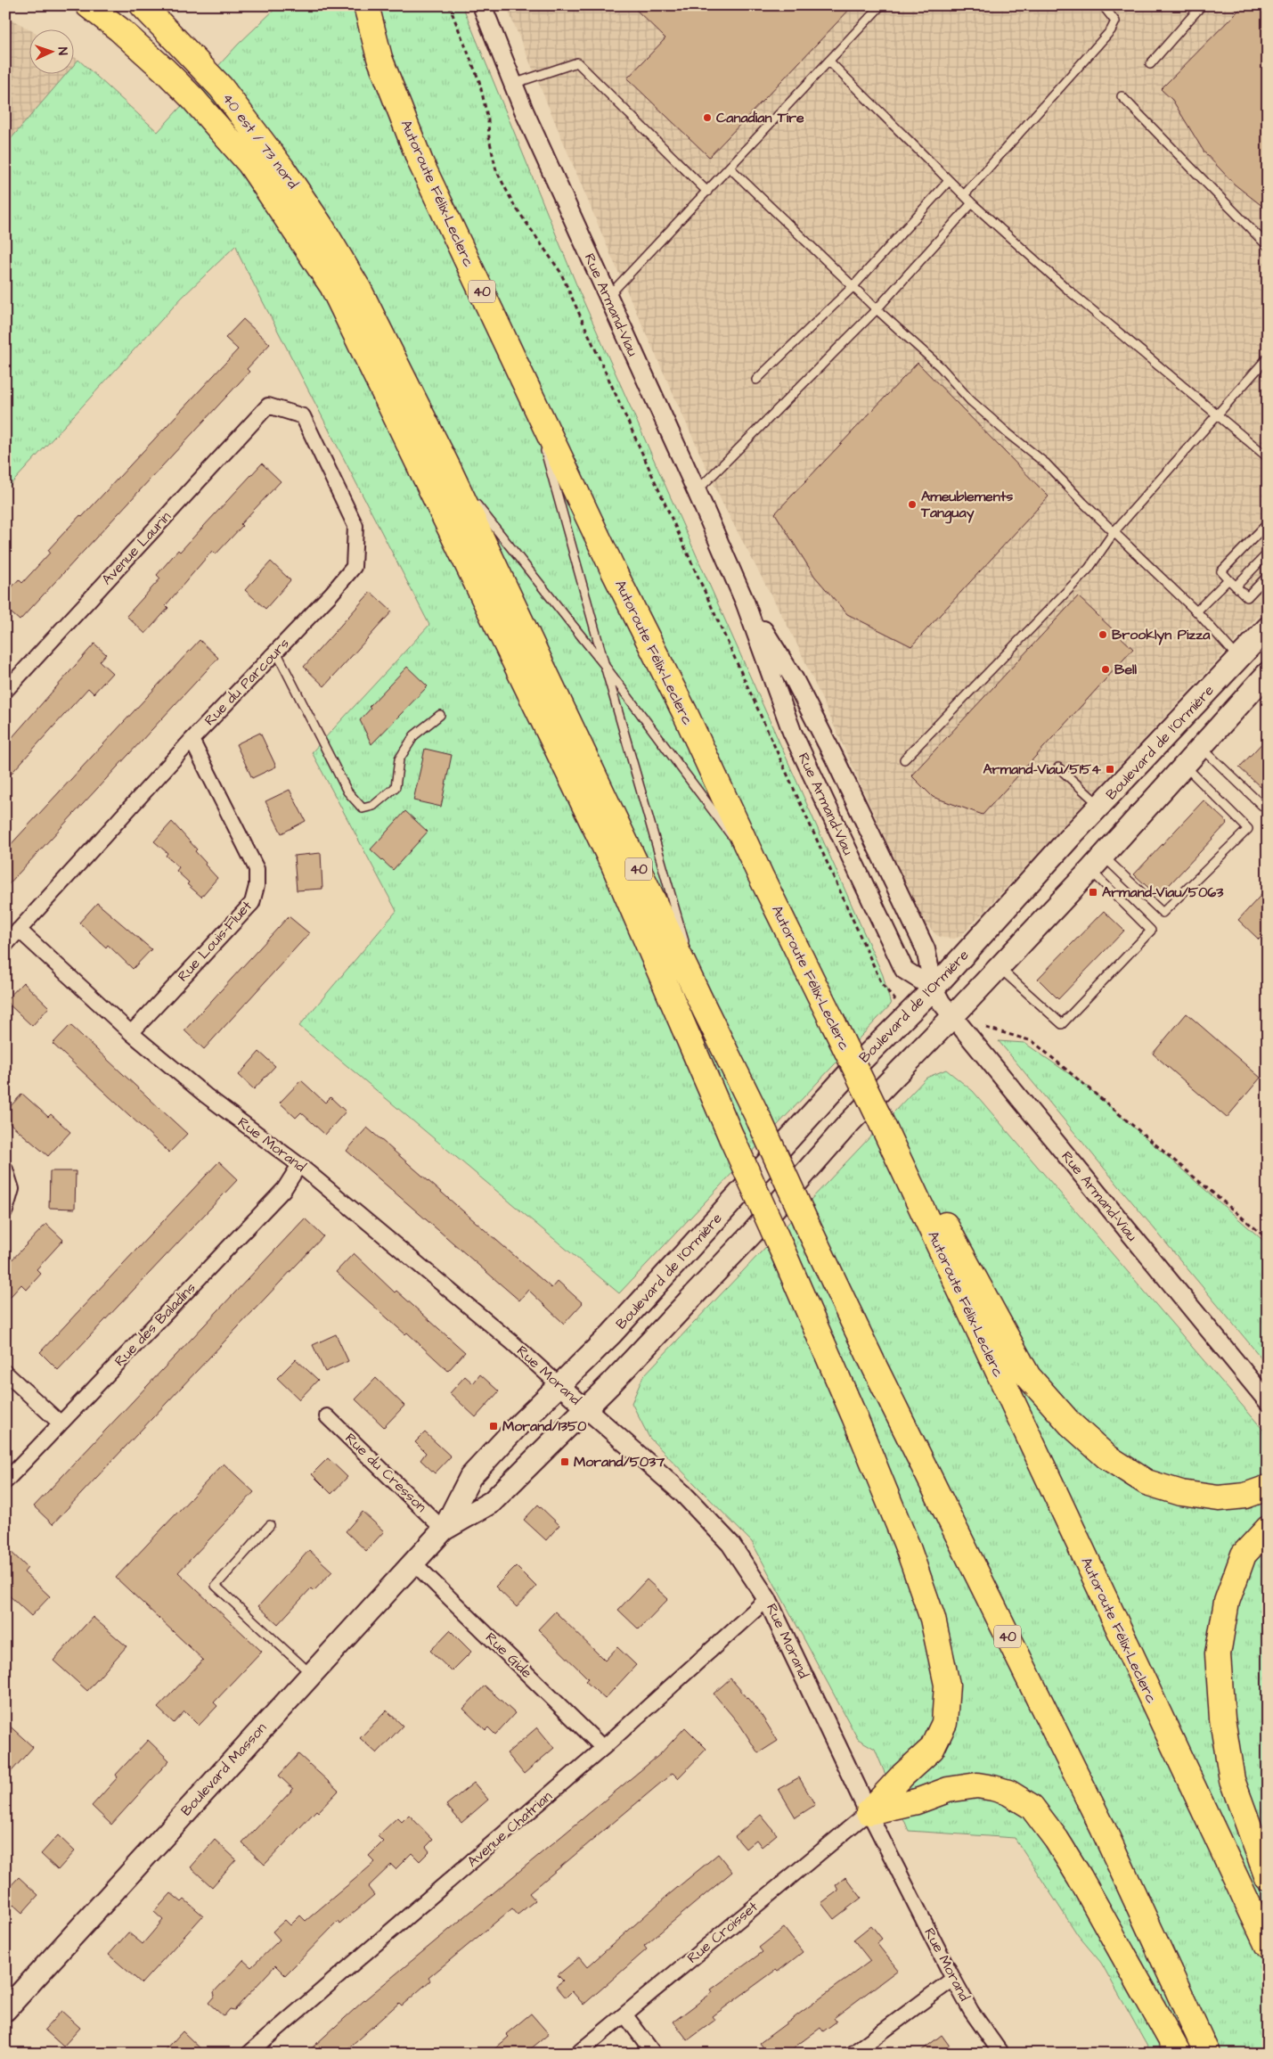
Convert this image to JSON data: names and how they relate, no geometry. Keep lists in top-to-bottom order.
{
  "streets": {
    "highway": ["40 est / 73 nord", "Autoroute Félix-Leclerc", "40"],
    "main road": ["Boulevard de l'Ormière", "Boulevard Masson"],
    "street": [
      "Rue Armand-Viau",
      "Avenue Laurin",
      "Rue du Parcours",
      "Rue Louis-Fluet",
      "Rue Morand",
      "Rue des Baladins",
      "Rue du Cresson",
      "Rue Gide",
      "Avenue Chatrian",
      "Rue Croisset"
    ]
  },
  "crossings": [
    ["40 est / 73 nord", "40"],
    ["Rue Armand-Viau", "Boulevard de l'Ormière"],
    ["Avenue Laurin", "Rue du Parcours"],
    ["Rue du Parcours", "Rue Louis-Fluet"],
    ["Rue du Parcours", "Rue Morand"],
    ["Boulevard de l'Ormière", "Rue Morand"],
    ["Boulevard de l'Ormière", "Boulevard Masson"],
    ["Rue Louis-Fluet", "Rue Morand"],
    ["Rue Morand", "Rue des Baladins"],
    ["Rue Morand", "Boulevard Masson"],
    ["Rue Morand", "Avenue Chatrian"],
    ["Rue Morand", "Rue Croisset"],
    ["Rue du Cresson", "Boulevard Masson"],
    ["Rue Gide", "Boulevard Masson"],
    ["Rue Gide", "Avenue Chatrian"]
  ],
  "places": {
    "other": [
      "Canadian Tire",
      "Ameublements Tanguay",
      "Brooklyn Pizza",
      "Bell"
    ],
    "transit": [
      "Armand-Viau/5154",
      "Armand-Viau/5063",
      "Morand/1350",
      "Morand/5037"
    ]
  },
  "north": "right"
}
